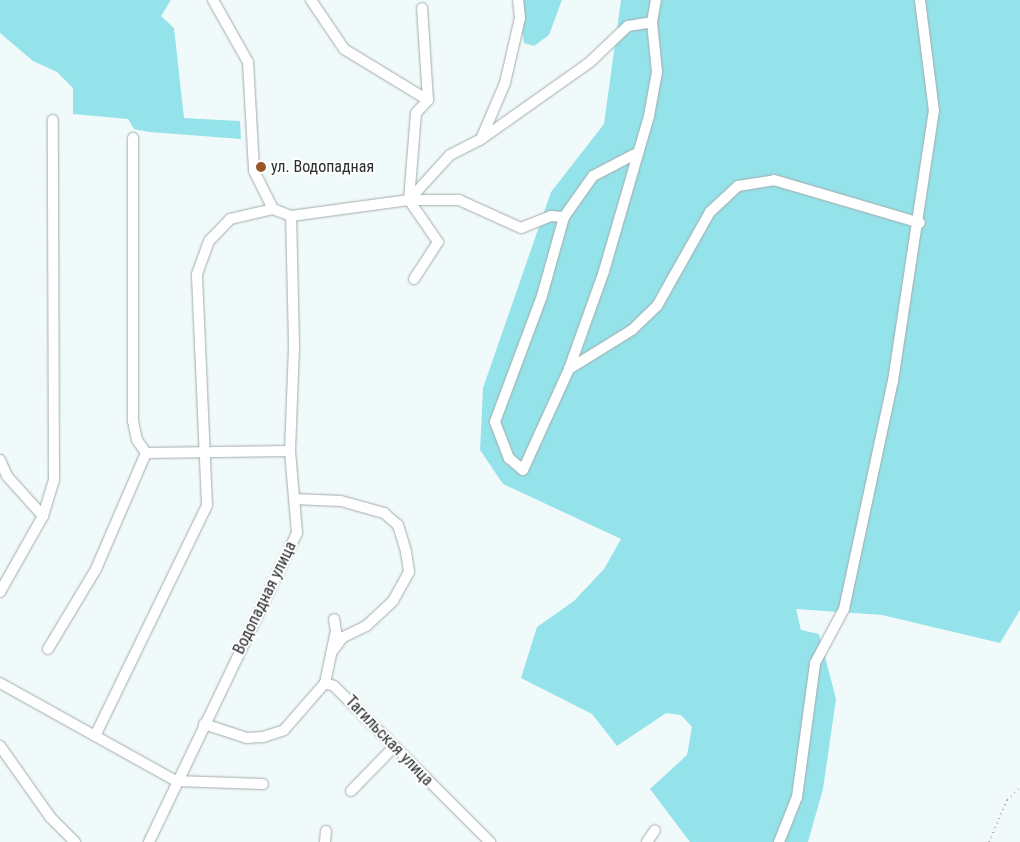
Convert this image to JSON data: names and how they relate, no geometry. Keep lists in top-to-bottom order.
{
  "streets": {
    "street": ["Водопадная улица", "Тагильская улица"]
  },
  "places": ["ул. Водопадная"]
}
